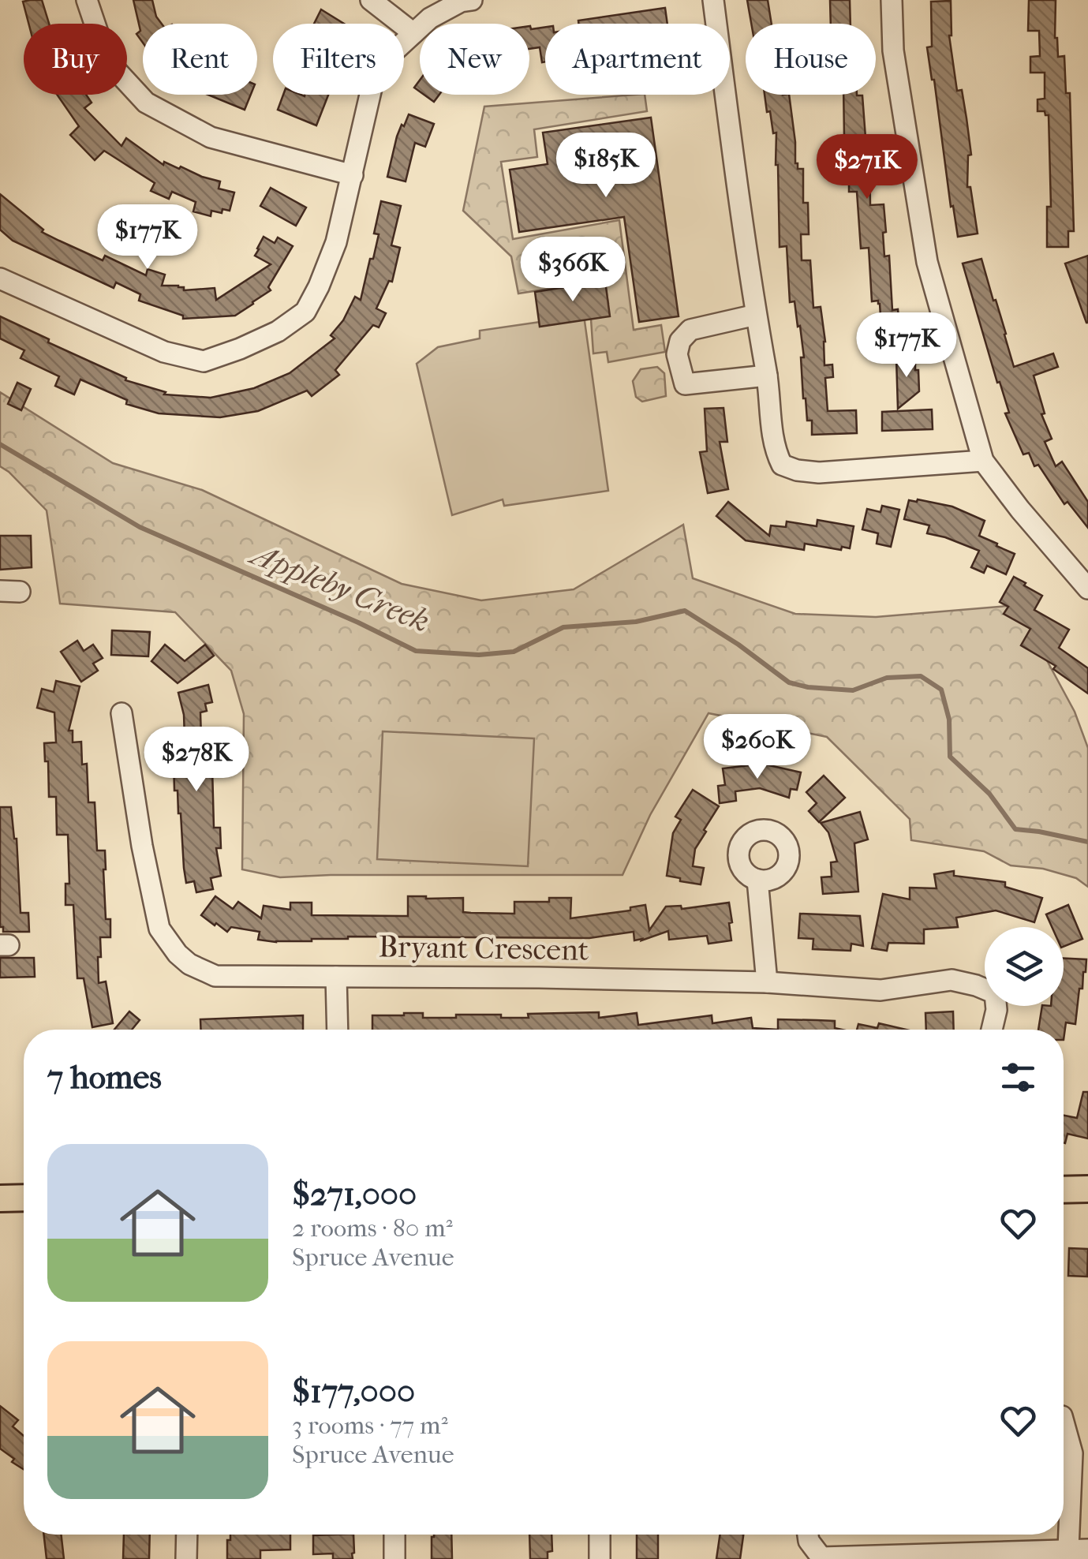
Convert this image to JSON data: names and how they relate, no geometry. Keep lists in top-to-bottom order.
{
  "streets": {
    "street": ["Bryant Crescent"]
  },
  "water": ["Appleby Creek"],
  "page": {
    "chip": [
      "Buy",
      "Rent",
      "Filters",
      "New",
      "Apartment",
      "House"
    ],
    "price": [
      "$185K",
      "$271K",
      "$177K",
      "$366K",
      "$177K",
      "$260K",
      "$278K"
    ],
    "heading": "7 homes",
    "list": [
      {
        "name": "$271,000",
        "note": "2 rooms · 80 m² · Spruce Avenue"
      },
      {
        "name": "$177,000",
        "note": "3 rooms · 77 m² · Spruce Avenue"
      }
    ]
  }
}
